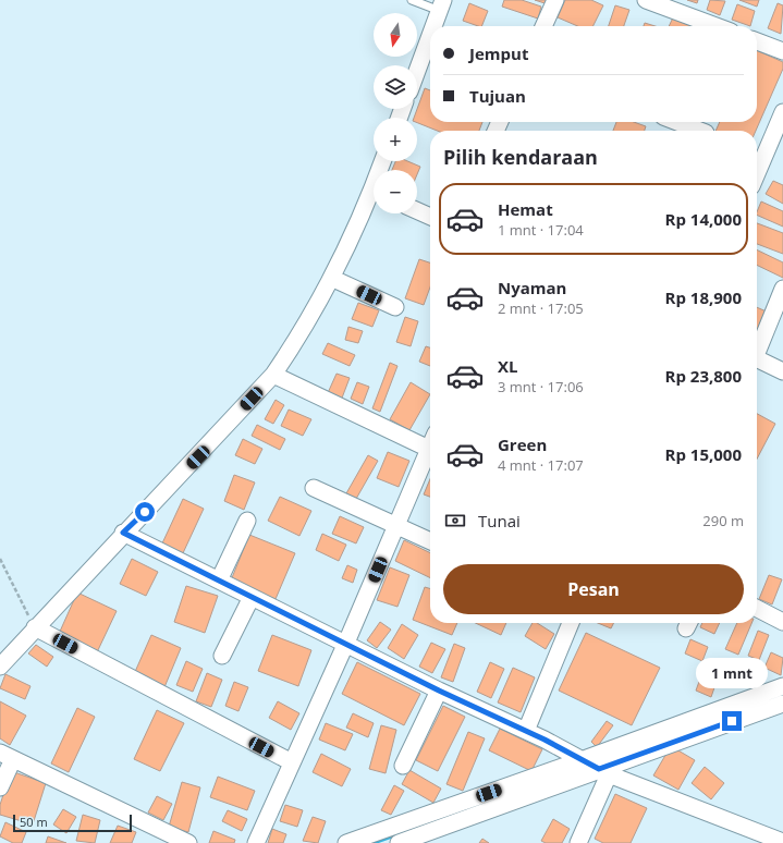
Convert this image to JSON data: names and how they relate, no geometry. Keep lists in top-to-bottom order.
{
  "scale_bar": "50 m",
  "north": "bottom",
  "page": {
    "map_buttons": ["+", "−"],
    "banner": ["Jemput", "Tujuan"],
    "heading": "Pilih kendaraan",
    "list": [
      {
        "name": "Hemat",
        "note": "1 mnt · 17:04",
        "value": "Rp 14,000"
      },
      {
        "name": "Nyaman",
        "note": "2 mnt · 17:05",
        "value": "Rp 18,900"
      },
      {
        "name": "XL",
        "note": "3 mnt · 17:06",
        "value": "Rp 23,800"
      },
      {
        "name": "Green",
        "note": "4 mnt · 17:07",
        "value": "Rp 15,000"
      }
    ],
    "pay": ["Tunai", "290 m"],
    "buttons": "Pesan",
    "bubble": "1 mnt",
    "scale": "50 m"
  }
}
